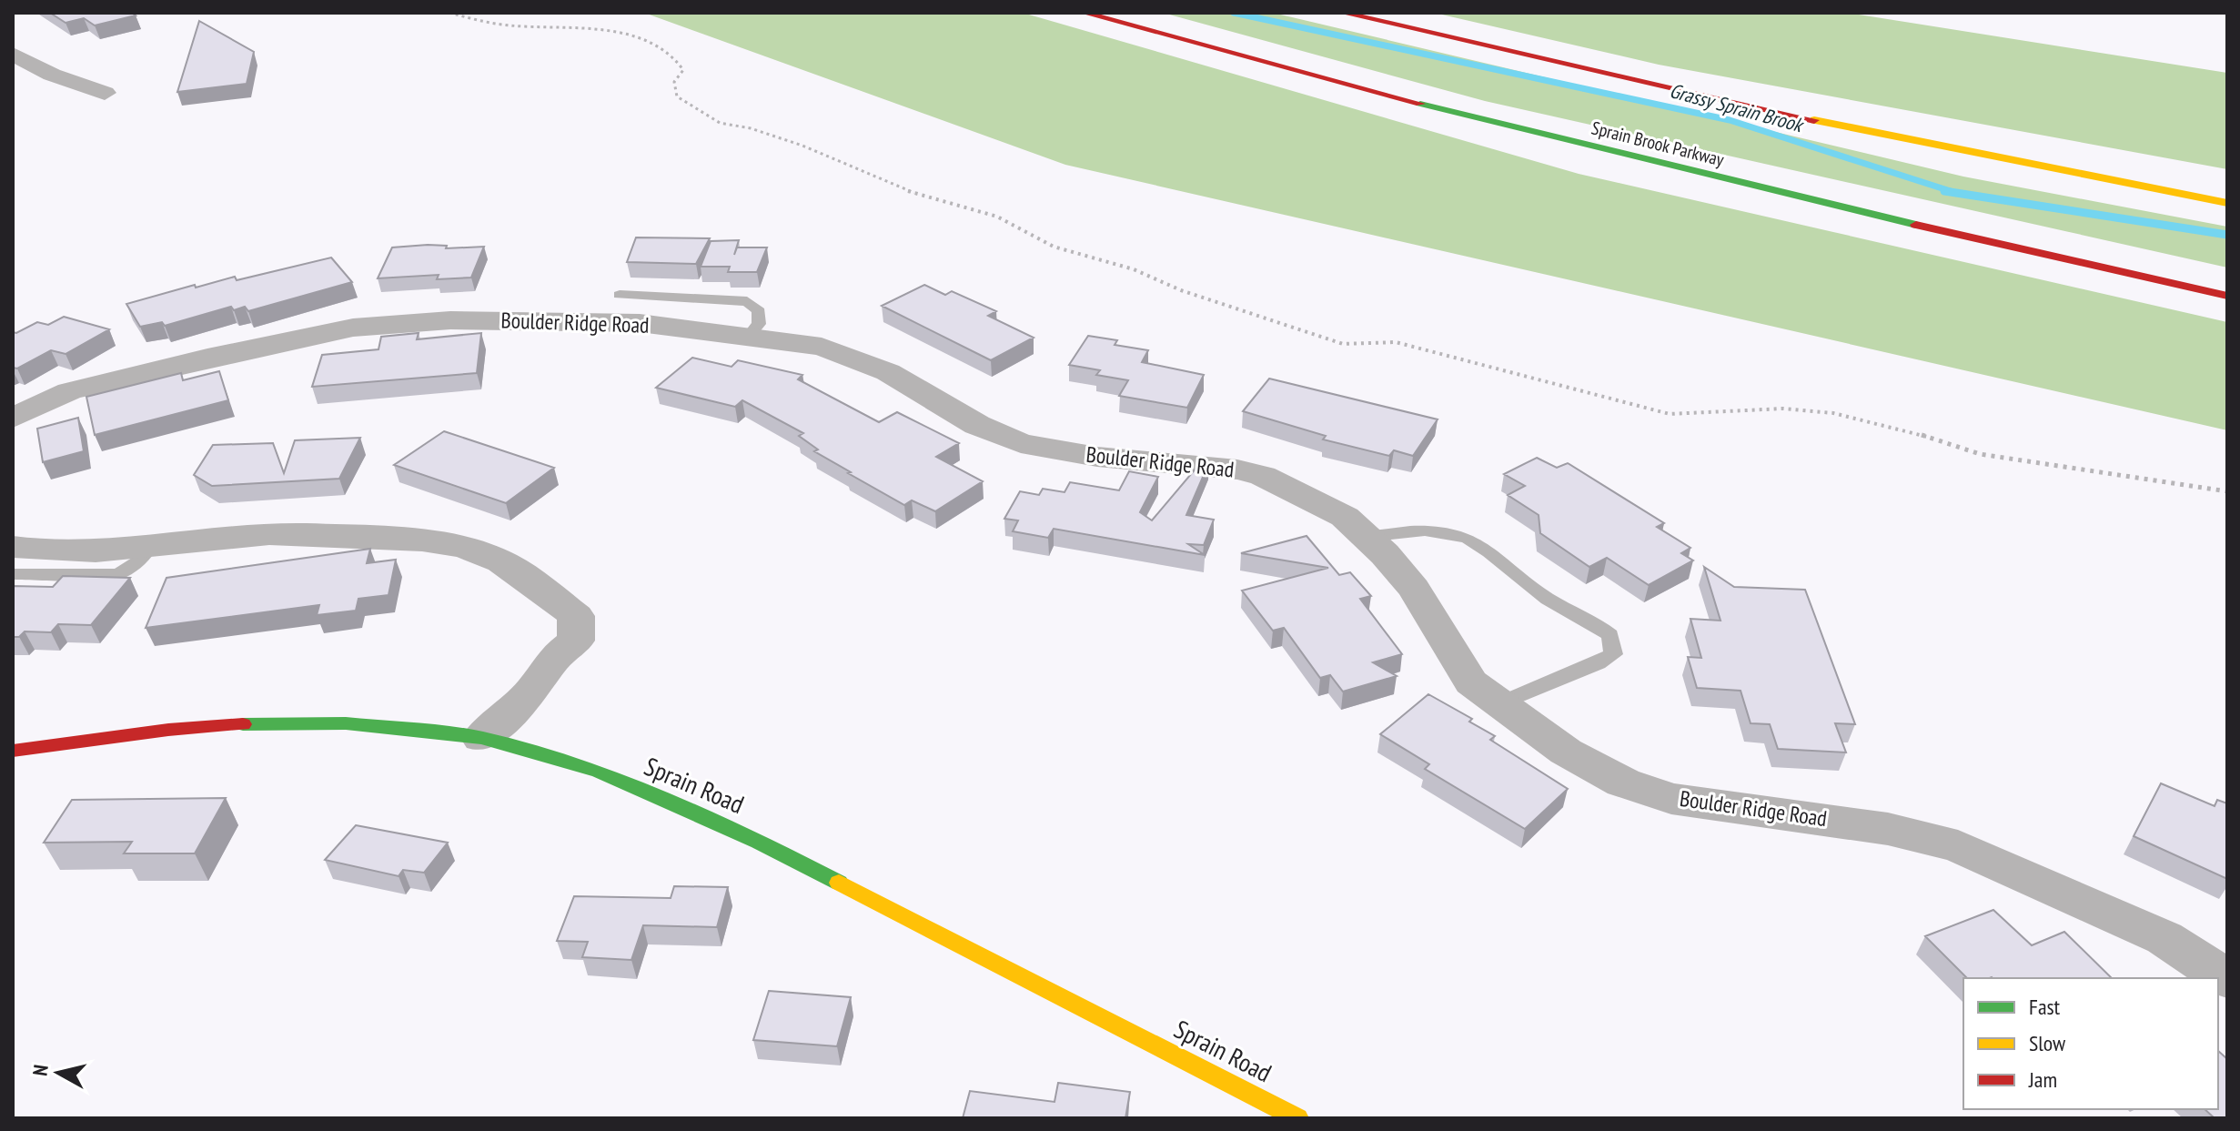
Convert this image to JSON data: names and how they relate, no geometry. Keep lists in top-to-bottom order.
{
  "streets": {
    "main road": ["Sprain Brook Parkway", "Sprain Road"],
    "street": ["Boulder Ridge Road"]
  },
  "water": ["Grassy Sprain Brook"],
  "legend": ["Fast", "Slow", "Jam"],
  "north": "left"
}
